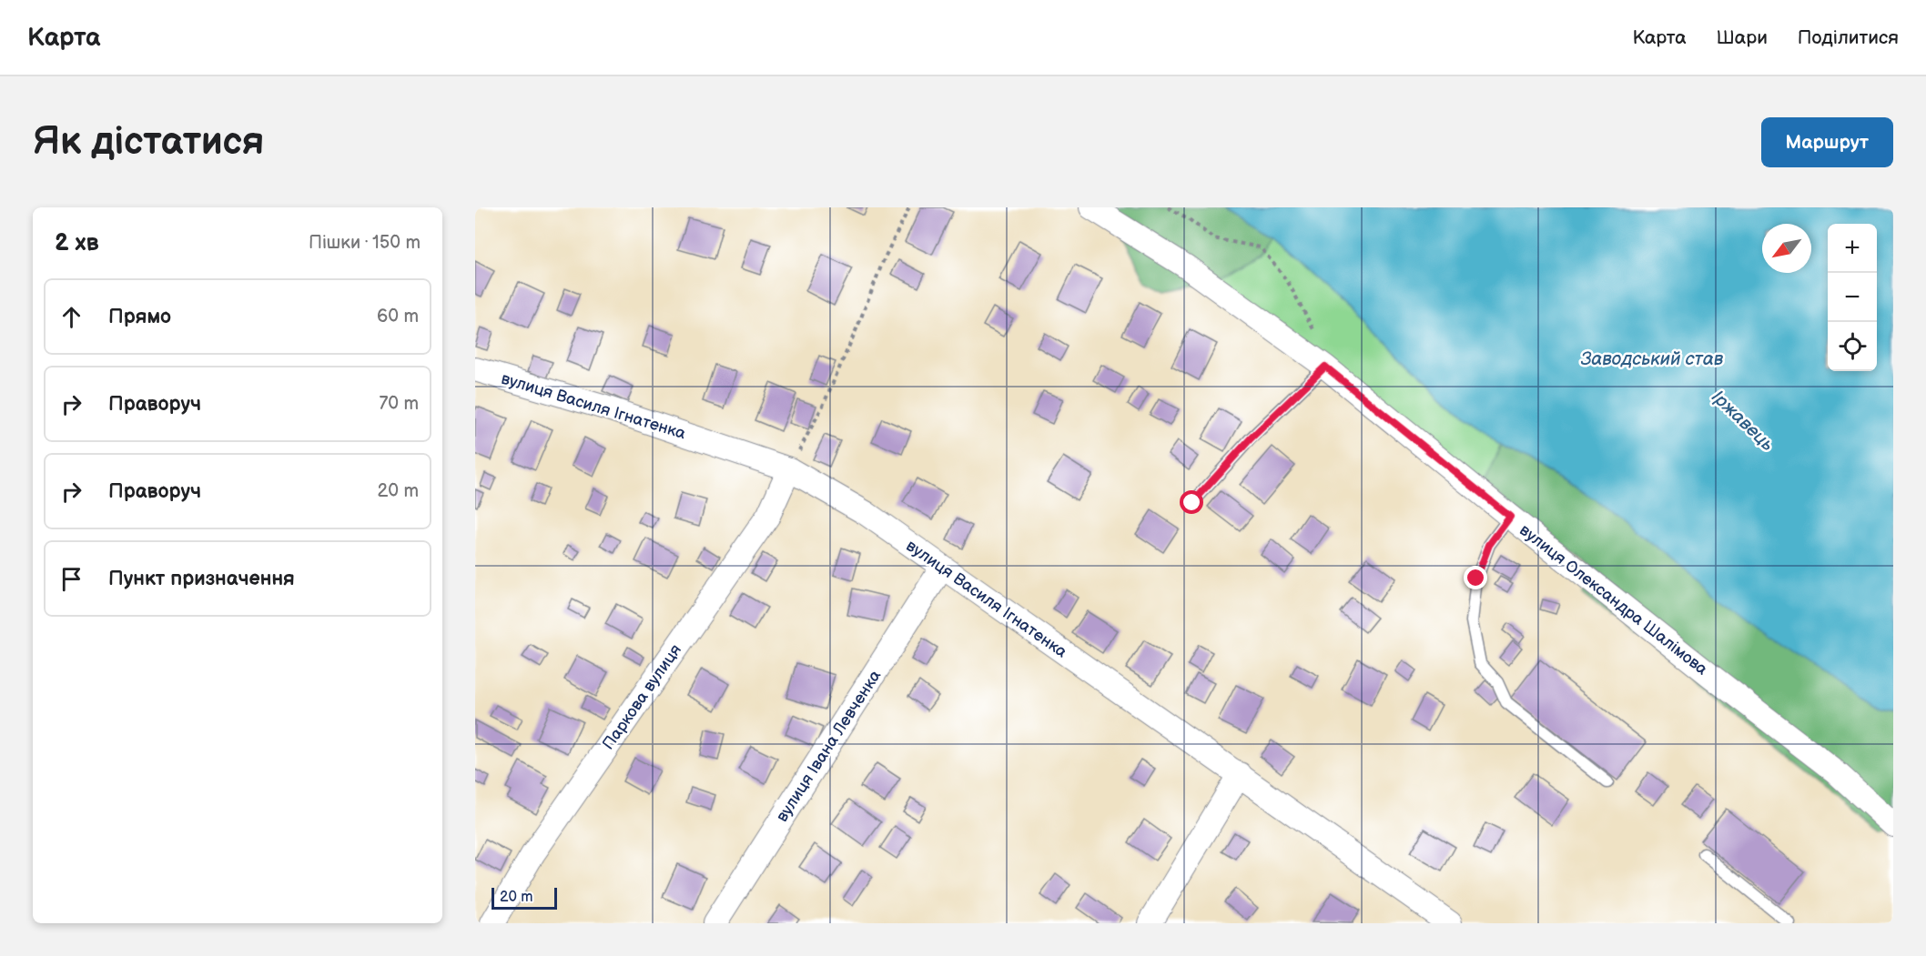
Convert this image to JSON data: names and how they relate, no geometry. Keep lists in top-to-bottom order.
{
  "streets": {
    "street": [
      "вулиця Василя Ігнатенка",
      "вулиця Олександра Шалімова",
      "Паркова вулиця",
      "вулиця Івана Левченка"
    ]
  },
  "crossings": [
    ["вулиця Василя Ігнатенка", "Паркова вулиця"],
    ["вулиця Василя Ігнатенка", "вулиця Івана Левченка"]
  ],
  "water": ["Заводський став", "Іржавець"],
  "scale_bar": "20 m",
  "north": "bottom left",
  "page": {
    "header": "Карта",
    "nav": ["Карта", "Шари", "Поділитися"],
    "buttons": "Маршрут",
    "title": "Як дістатися",
    "heading": ["2 хв", "Пішки · 150 m"],
    "map_buttons": ["+", "−"],
    "list": [
      ["Прямо", "60 m"],
      ["Праворуч", "70 m"],
      ["Праворуч", "20 m"],
      "Пункт призначення"
    ],
    "scale": "20 m"
  }
}
